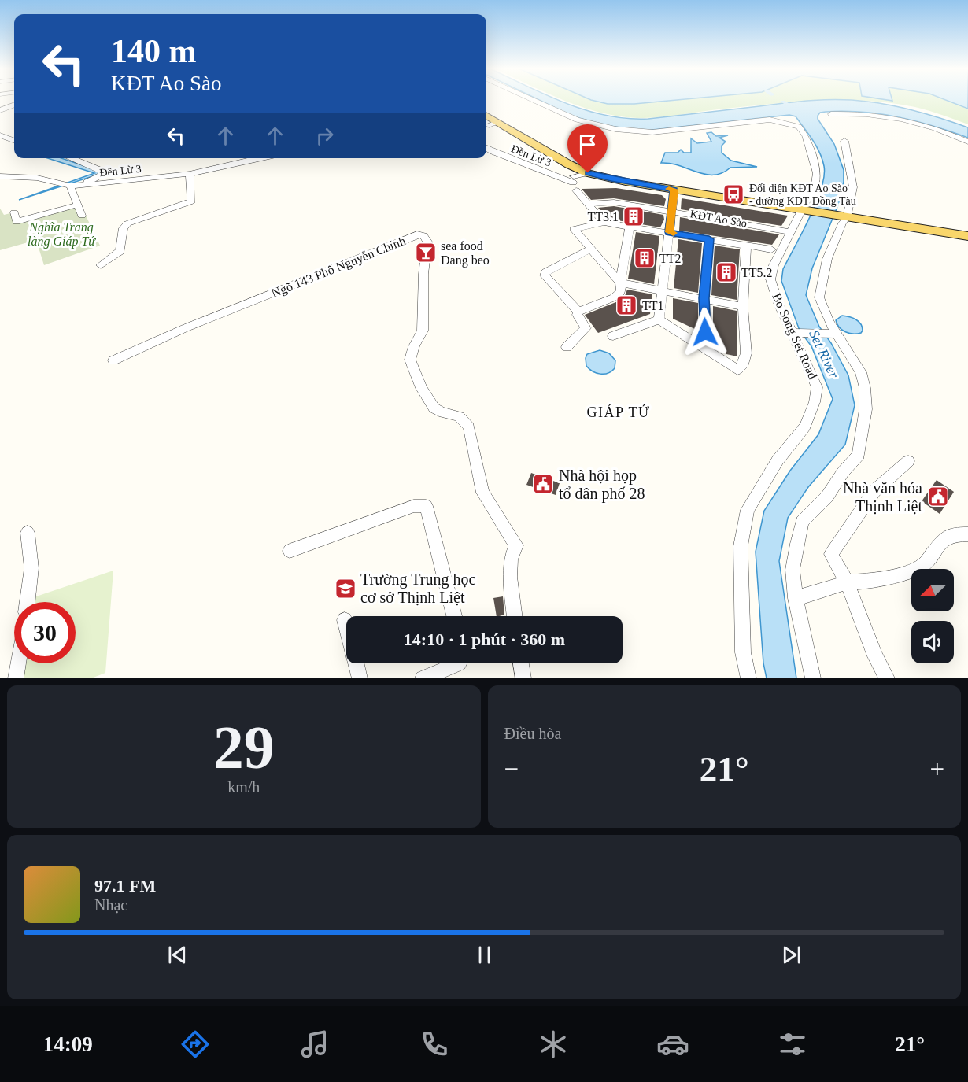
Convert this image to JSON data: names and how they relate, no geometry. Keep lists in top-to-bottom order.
{
  "streets": {
    "street": [
      "Đền Lừ 3",
      "KĐT Ao Sào",
      "Ngõ 143 Phố Nguyễn Chính",
      "Bo Song Set Road"
    ]
  },
  "crossings": [
    ["KĐT Ao Sào", "Bo Song Set Road"]
  ],
  "districts": ["GIÁP TỨ"],
  "water": ["Set River"],
  "parks": ["Nghĩa Trang làng Giáp Tứ"],
  "places": {
    "bus stop": ["Đối diện KĐT Ao Sào - đường KĐT Đồng Tàu"],
    "building": [
      "TT3.1",
      "TT2",
      "TT5.2",
      "TT1"
    ],
    "bar": ["sea food Dang beo"],
    "public building": ["Nhà hội họp tổ dân phố 28", "Nhà văn hóa Thịnh Liệt"],
    "school or university": ["Trường Trung học cơ sở Thịnh Liệt"]
  },
  "north": "bottom left",
  "page": {
    "turn": ["140 m", "KĐT Ao Sào"],
    "limit": "30",
    "trip": "14:10 · 1 phút · 360 m",
    "tile": [
      ["29", "km/h"],
      "Điều hòa"
    ],
    "heat": ["−", "21°", "+"],
    "song": ["97.1 FM", "Nhạc"],
    "tabs": ["14:09", "21°"]
  }
}
